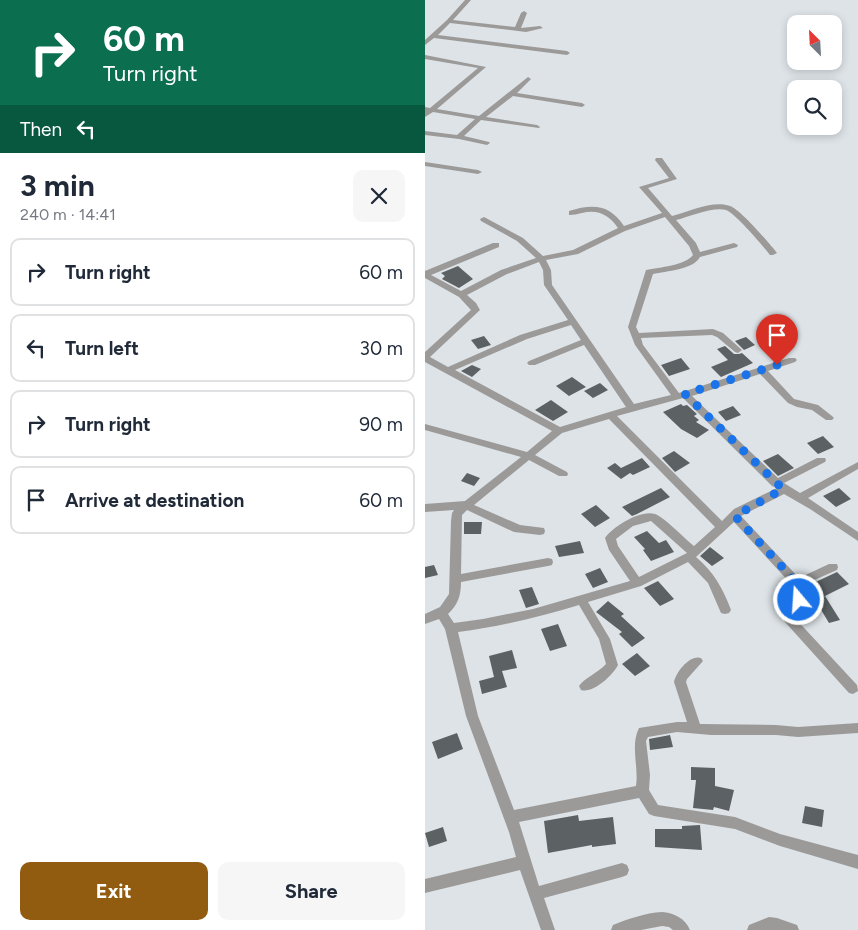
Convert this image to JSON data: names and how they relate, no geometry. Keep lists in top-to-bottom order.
{
  "north": "top left",
  "page": {
    "turn": ["60 m", "Turn right"],
    "then": "Then",
    "heading": ["3 min", "240 m · 14:41"],
    "list": [
      {
        "name": "Turn right",
        "value": "60 m"
      },
      {
        "name": "Turn left",
        "value": "30 m"
      },
      {
        "name": "Turn right",
        "value": "90 m"
      },
      {
        "name": "Arrive at destination",
        "value": "60 m"
      }
    ],
    "buttons": ["Exit", "Share"]
  }
}
